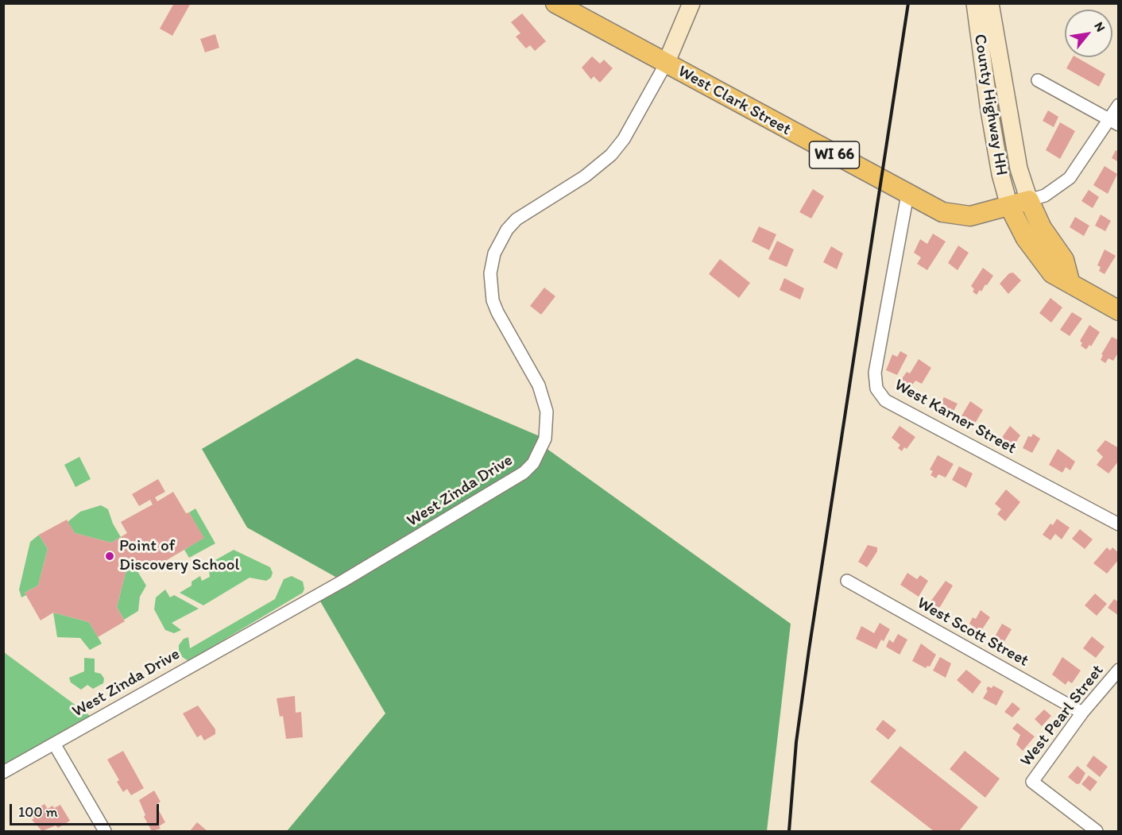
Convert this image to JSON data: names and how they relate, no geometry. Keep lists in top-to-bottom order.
{
  "streets": {
    "main road": ["West Clark Street", "County Highway HH", "WI 66"],
    "street": [
      "West Karner Street",
      "West Zinda Drive",
      "West Scott Street",
      "West Pearl Street"
    ]
  },
  "crossings": [
    ["West Clark Street", "County Highway HH"],
    ["West Clark Street", "West Karner Street"],
    ["West Clark Street", "West Zinda Drive"],
    ["West Scott Street", "West Pearl Street"]
  ],
  "places": ["Point of Discovery School"],
  "scale_bar": "100 m",
  "north": "top right"
}
